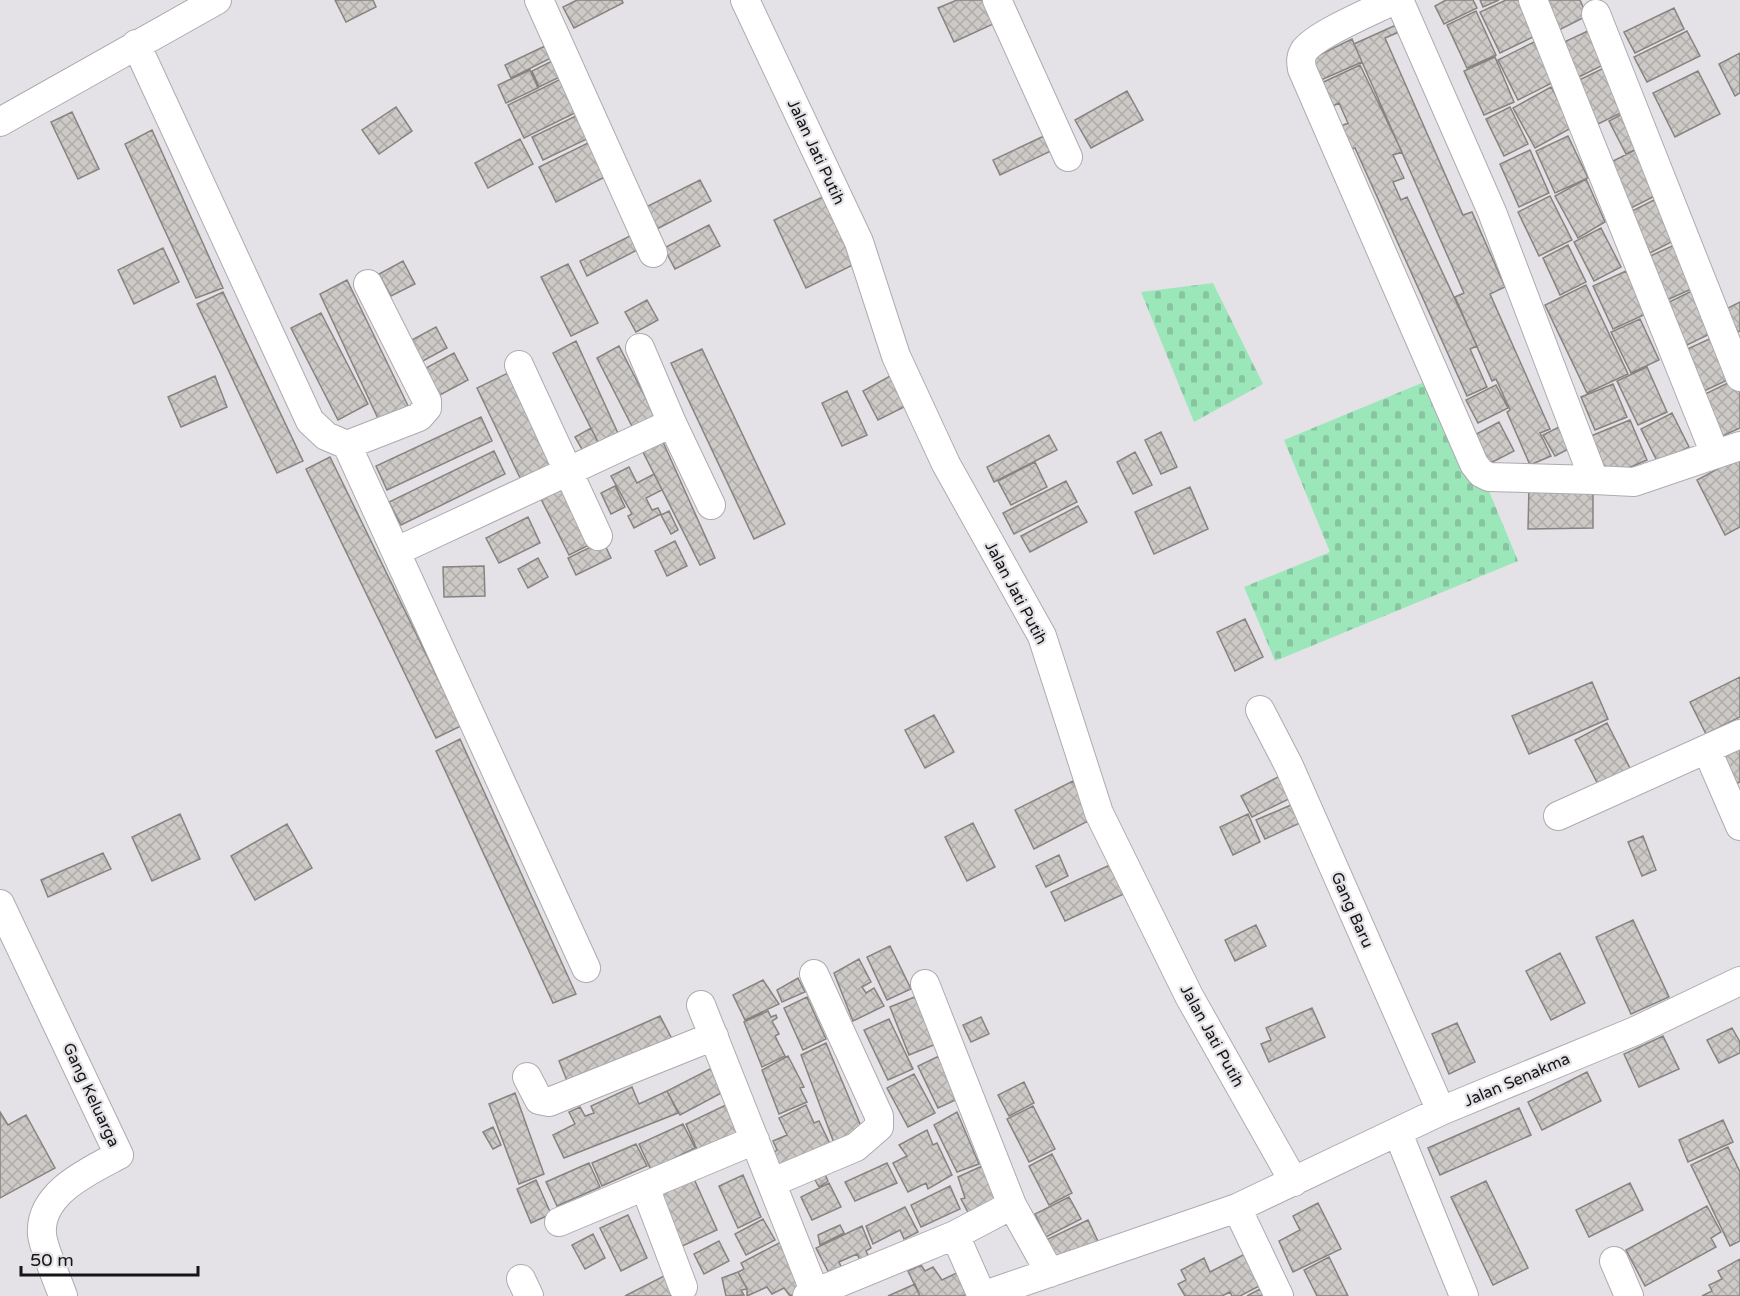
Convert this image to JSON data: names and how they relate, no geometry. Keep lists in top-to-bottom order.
{
  "streets": {
    "street": [
      "Jalan Jati Putih",
      "Gang Baru",
      "Jalan Senakma",
      "Gang Keluarga"
    ]
  },
  "crossings": [
    ["Jalan Jati Putih", "Jalan Senakma"],
    ["Gang Baru", "Jalan Senakma"]
  ],
  "scale_bar": "50 m"
}
